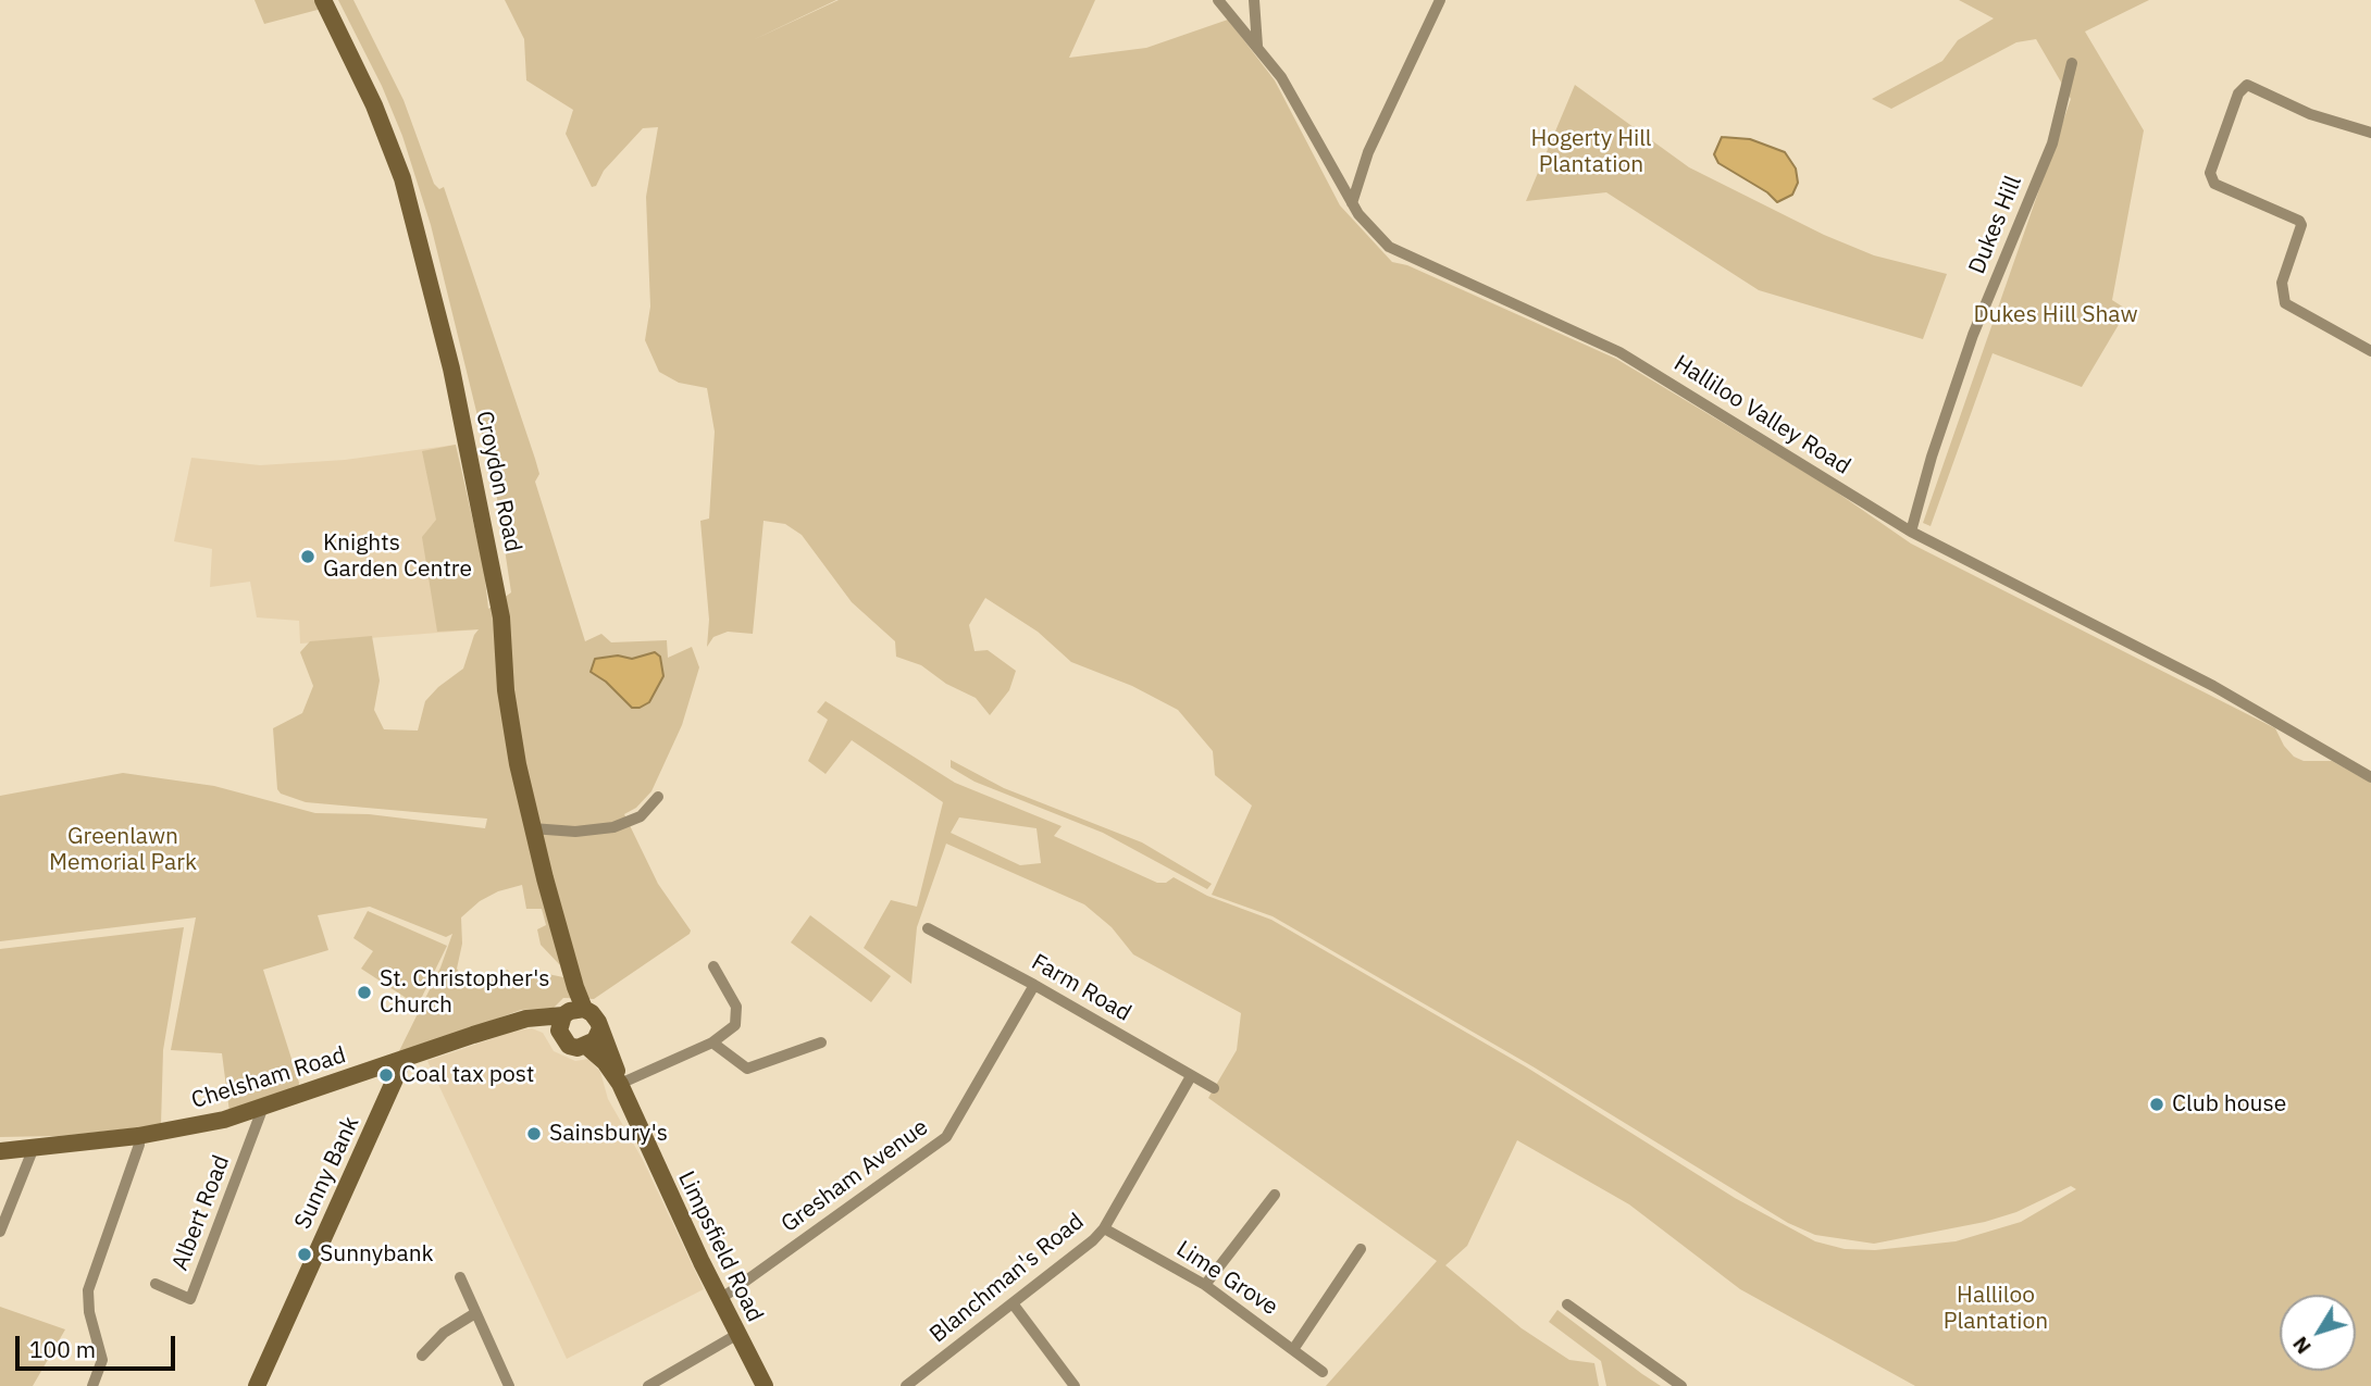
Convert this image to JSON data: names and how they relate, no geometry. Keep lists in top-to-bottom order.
{
  "streets": {
    "main road": [
      "Croydon Road",
      "Chelsham Road",
      "Sunny Bank",
      "Limpsfield Road"
    ],
    "street": [
      "Dukes Hill",
      "Halliloo Valley Road",
      "Farm Road",
      "Gresham Avenue",
      "Albert Road",
      "Blanchman's Road",
      "Lime Grove"
    ]
  },
  "crossings": [
    ["Dukes Hill", "Halliloo Valley Road"],
    ["Croydon Road", "Chelsham Road"],
    ["Croydon Road", "Limpsfield Road"],
    ["Farm Road", "Gresham Avenue"],
    ["Farm Road", "Blanchman's Road"],
    ["Chelsham Road", "Sunny Bank"],
    ["Chelsham Road", "Albert Road"],
    ["Chelsham Road", "Limpsfield Road"],
    ["Gresham Avenue", "Limpsfield Road"],
    ["Blanchman's Road", "Lime Grove"]
  ],
  "parks": [
    "Hogerty Hill Plantation",
    "Dukes Hill Shaw",
    "Greenlawn Memorial Park",
    "Halliloo Plantation"
  ],
  "places": [
    "Knights Garden Centre",
    "St. Christopher's Church",
    "Coal tax post",
    "Club house",
    "Sainsbury's",
    "Sunnybank"
  ],
  "scale_bar": "100 m",
  "north": "bottom left"
}
